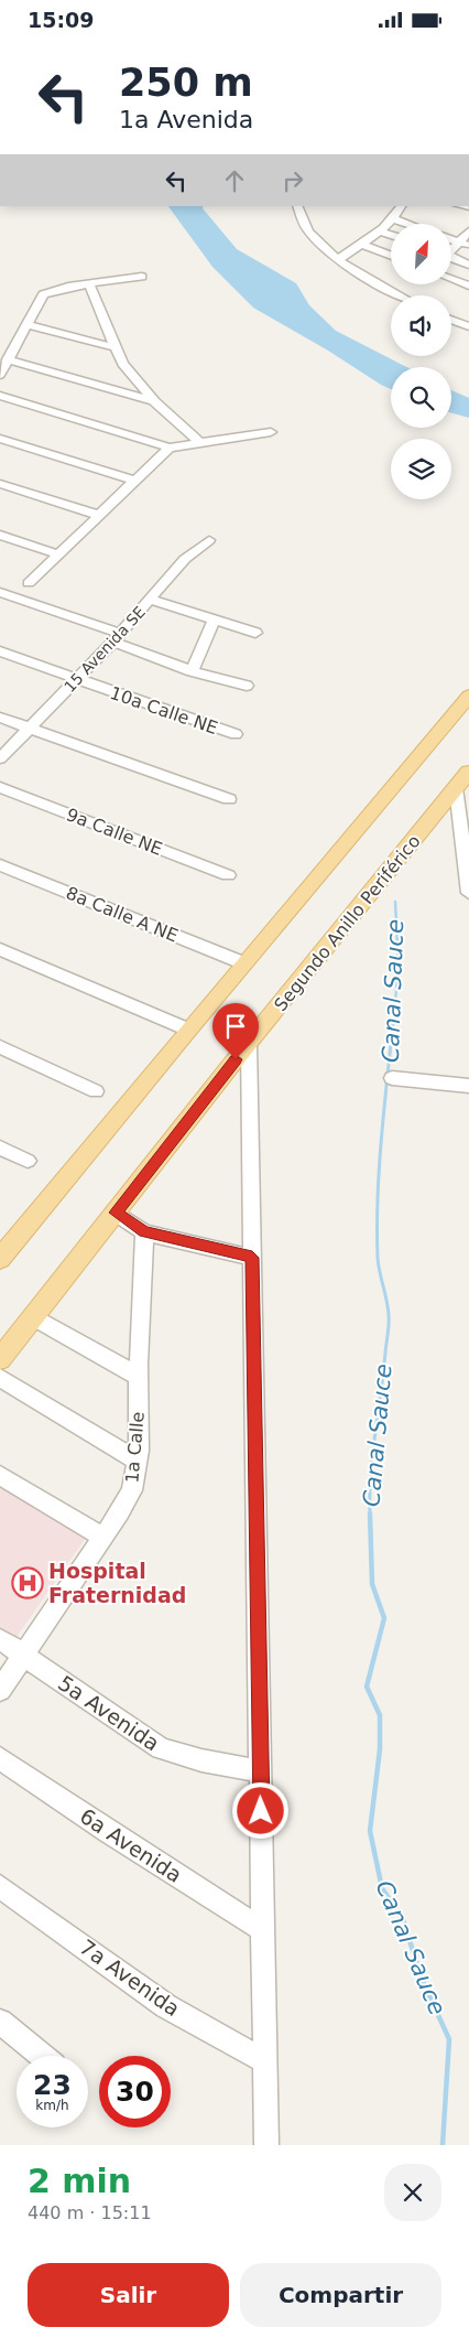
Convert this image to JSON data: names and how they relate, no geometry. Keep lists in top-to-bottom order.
{
  "streets": {
    "main road": ["Segundo Anillo Periférico"],
    "street": [
      "15 Avenida SE",
      "10a Calle NE",
      "9a Calle NE",
      "8a Calle A NE",
      "1a Calle",
      "5a Avenida",
      "6a Avenida",
      "7a Avenida"
    ]
  },
  "crossings": [
    ["15 Avenida SE", "10a Calle NE"],
    ["1a Calle", "5a Avenida"]
  ],
  "water": ["Canal Sauce"],
  "places": {
    "hospital": ["Hospital Fraternidad"]
  },
  "north": "top right",
  "page": {
    "status": "15:09",
    "turn": ["250 m", "1a Avenida"],
    "speed": "23 km/h",
    "limit": "30",
    "heading": ["2 min", "440 m · 15:11"],
    "buttons": ["Salir", "Compartir"]
  }
}
